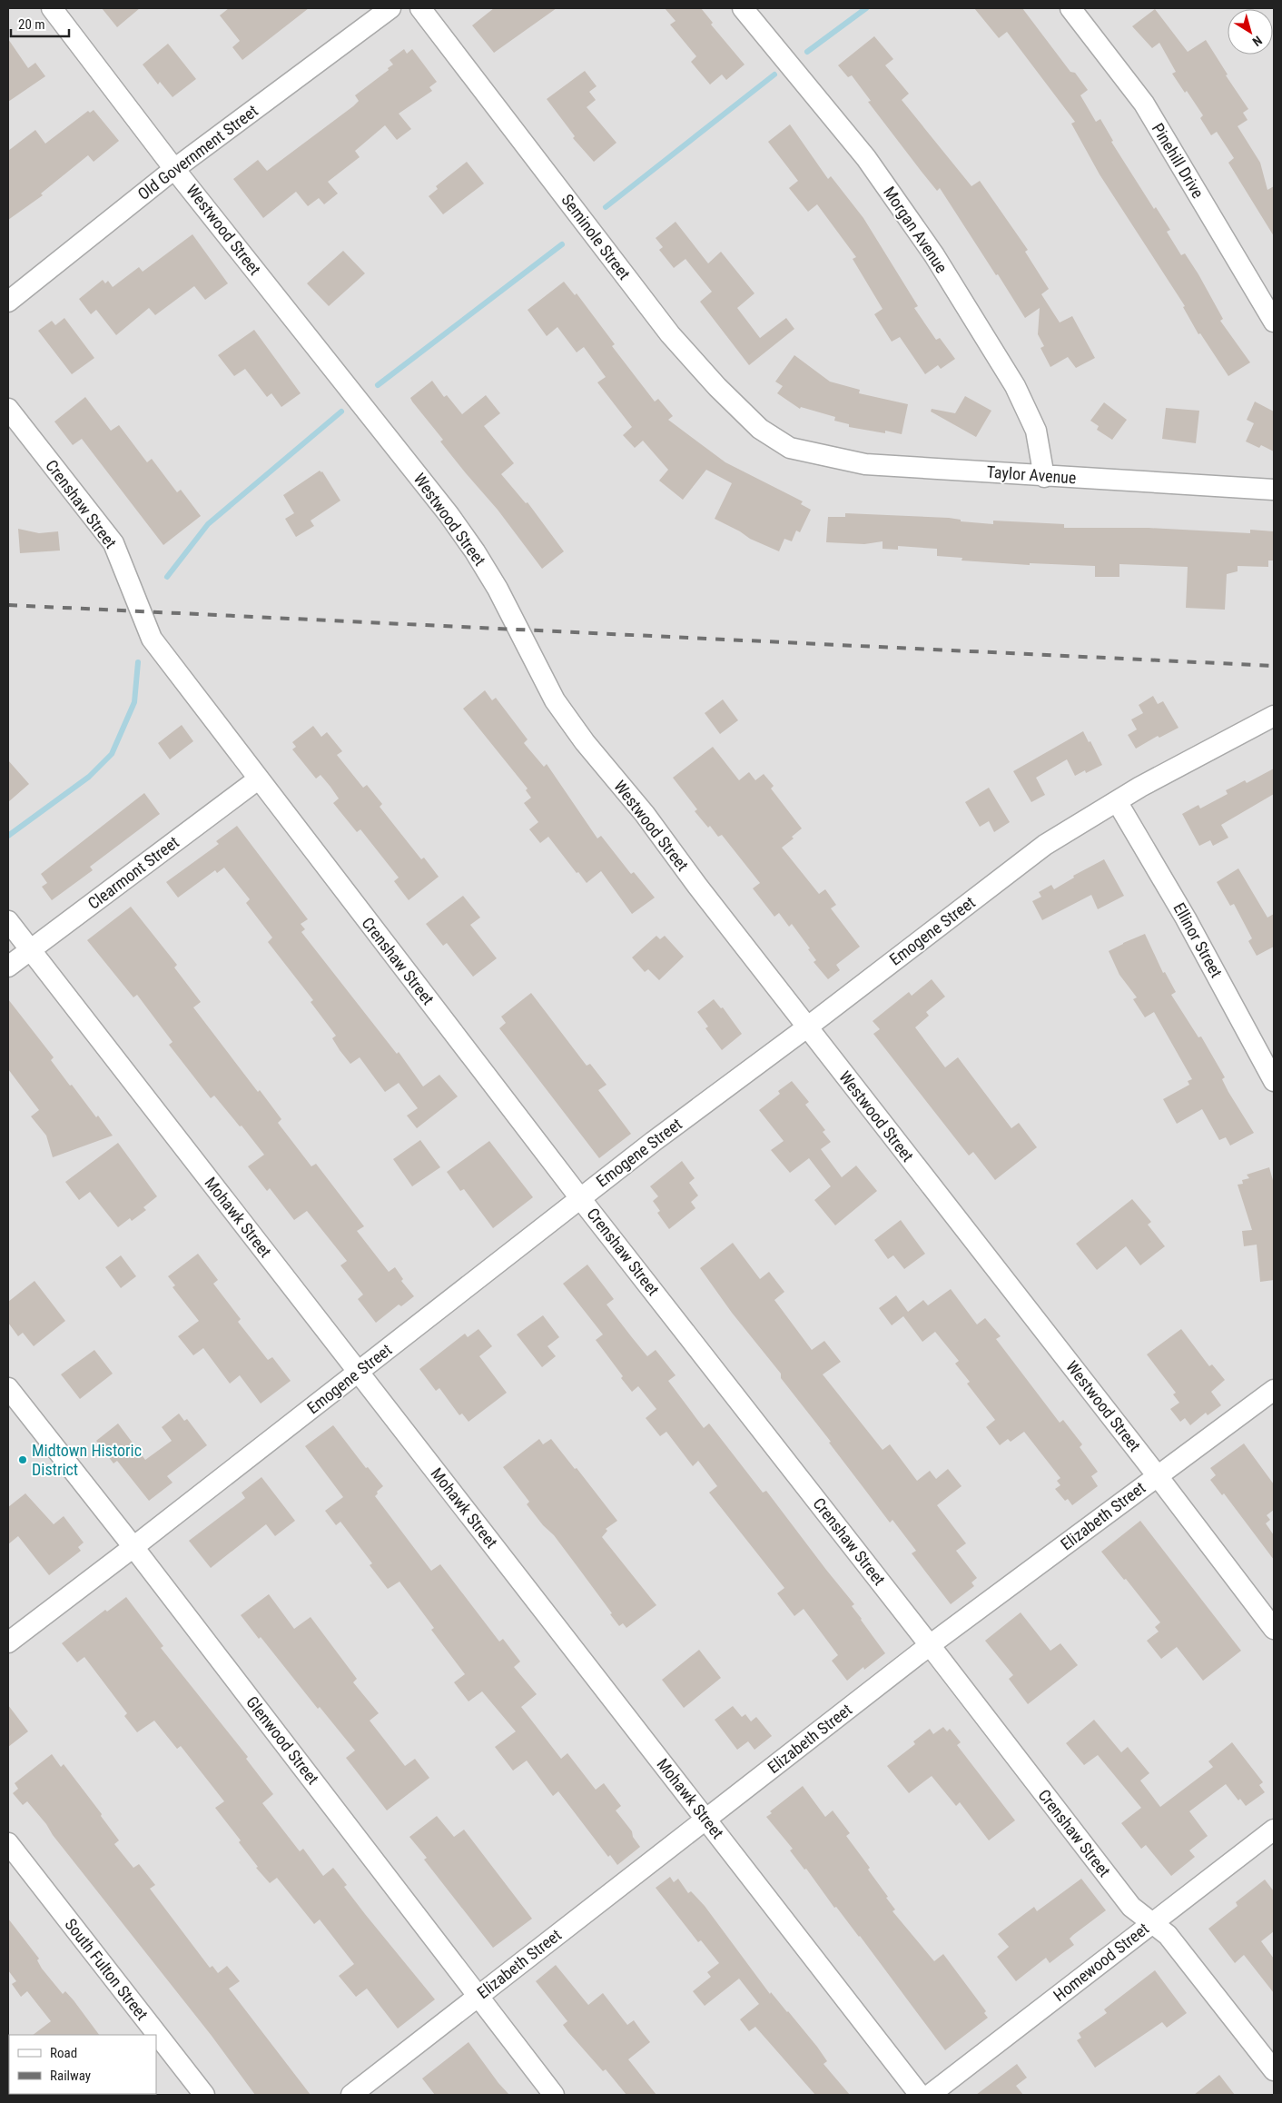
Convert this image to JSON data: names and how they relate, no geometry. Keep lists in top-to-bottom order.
{
  "streets": {
    "street": [
      "Old Government Street",
      "Pinehill Drive",
      "Westwood Street",
      "Morgan Avenue",
      "Seminole Street",
      "Taylor Avenue",
      "Crenshaw Street",
      "Clearmont Street",
      "Emogene Street",
      "Ellinor Street",
      "Mohawk Street",
      "Elizabeth Street",
      "Glenwood Street",
      "Homewood Street",
      "South Fulton Street"
    ]
  },
  "crossings": [
    ["Old Government Street", "Westwood Street"],
    ["Westwood Street", "Emogene Street"],
    ["Westwood Street", "Elizabeth Street"],
    ["Morgan Avenue", "Taylor Avenue"],
    ["Seminole Street", "Taylor Avenue"],
    ["Crenshaw Street", "Clearmont Street"],
    ["Crenshaw Street", "Emogene Street"],
    ["Crenshaw Street", "Elizabeth Street"],
    ["Crenshaw Street", "Homewood Street"],
    ["Clearmont Street", "Mohawk Street"],
    ["Emogene Street", "Ellinor Street"],
    ["Emogene Street", "Mohawk Street"],
    ["Emogene Street", "Glenwood Street"],
    ["Mohawk Street", "Elizabeth Street"],
    ["Elizabeth Street", "Glenwood Street"]
  ],
  "places": ["Midtown Historic District"],
  "legend": ["Road", "Railway"],
  "scale_bar": "20 m",
  "north": "bottom right"
}
